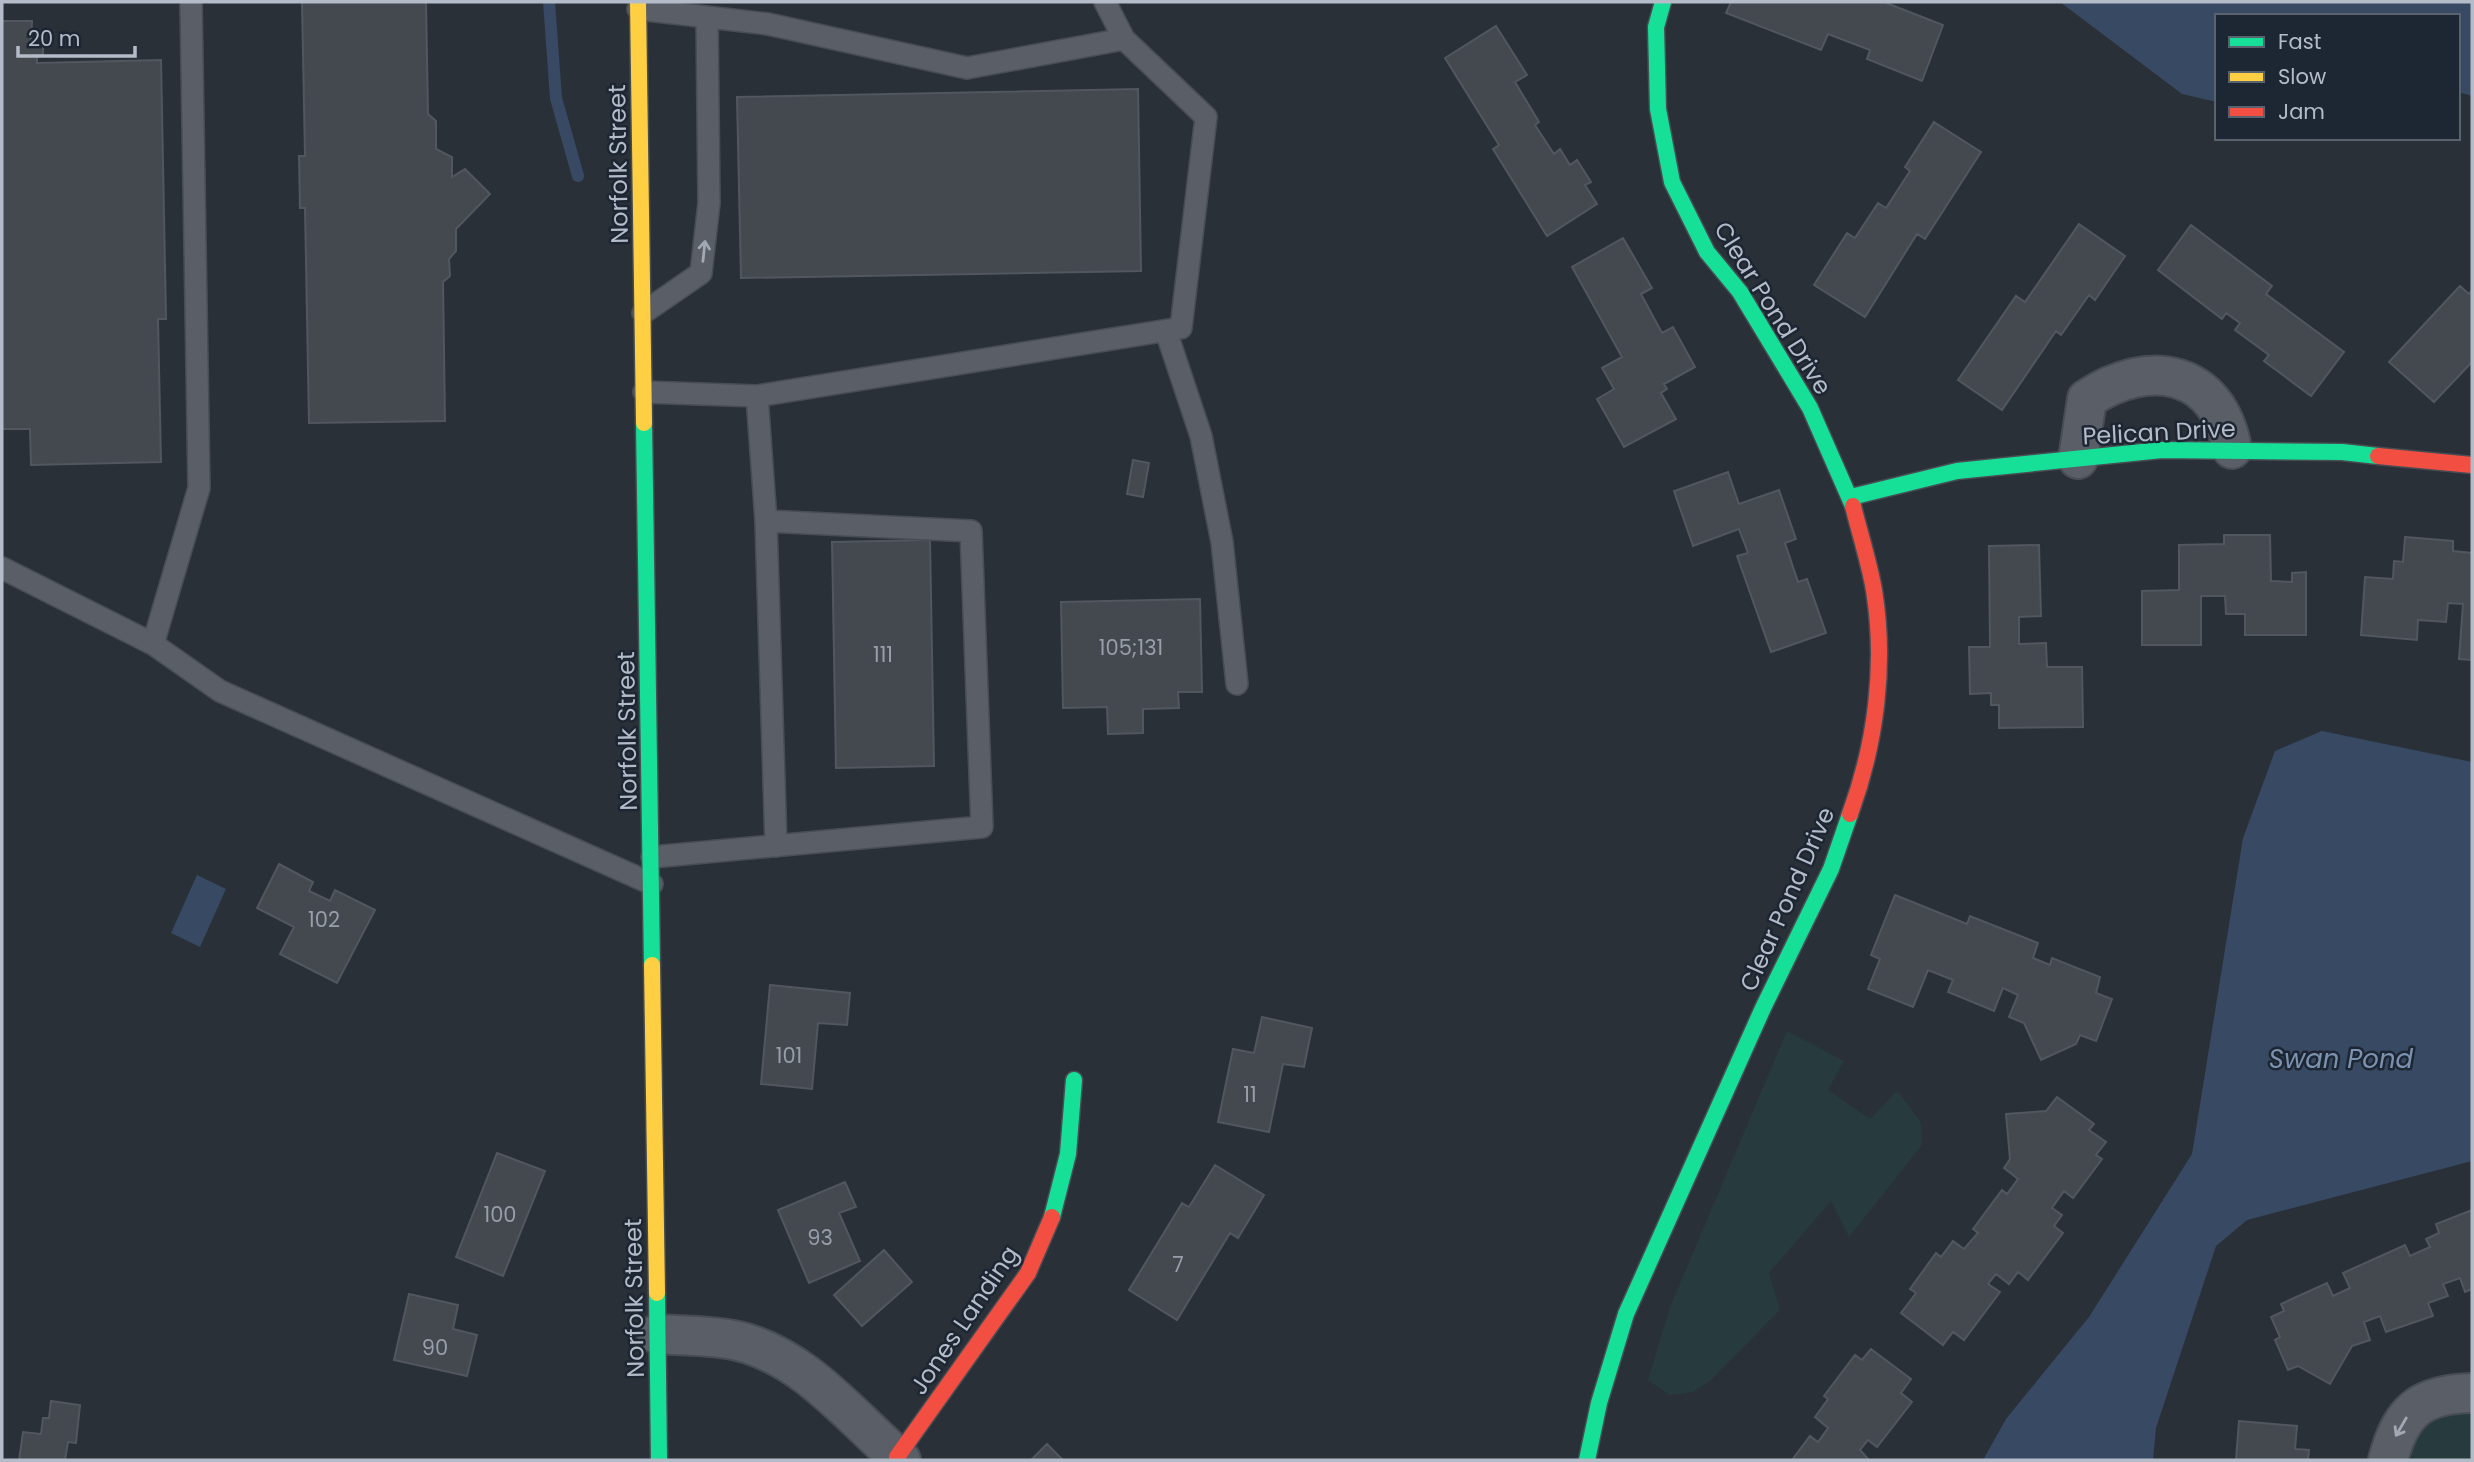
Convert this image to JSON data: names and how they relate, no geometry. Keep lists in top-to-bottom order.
{
  "streets": {
    "street": [
      "Norfolk Street",
      "Clear Pond Drive",
      "Pelican Drive",
      "Jones Landing"
    ]
  },
  "crossings": [
    ["Clear Pond Drive", "Pelican Drive"]
  ],
  "water": ["Swan Pond"],
  "house_numbers": [
    "105;131",
    "111",
    "102",
    "101",
    "11",
    "100",
    "93",
    "7",
    "90"
  ],
  "legend": ["Fast", "Slow", "Jam"],
  "scale_bar": "20 m"
}
